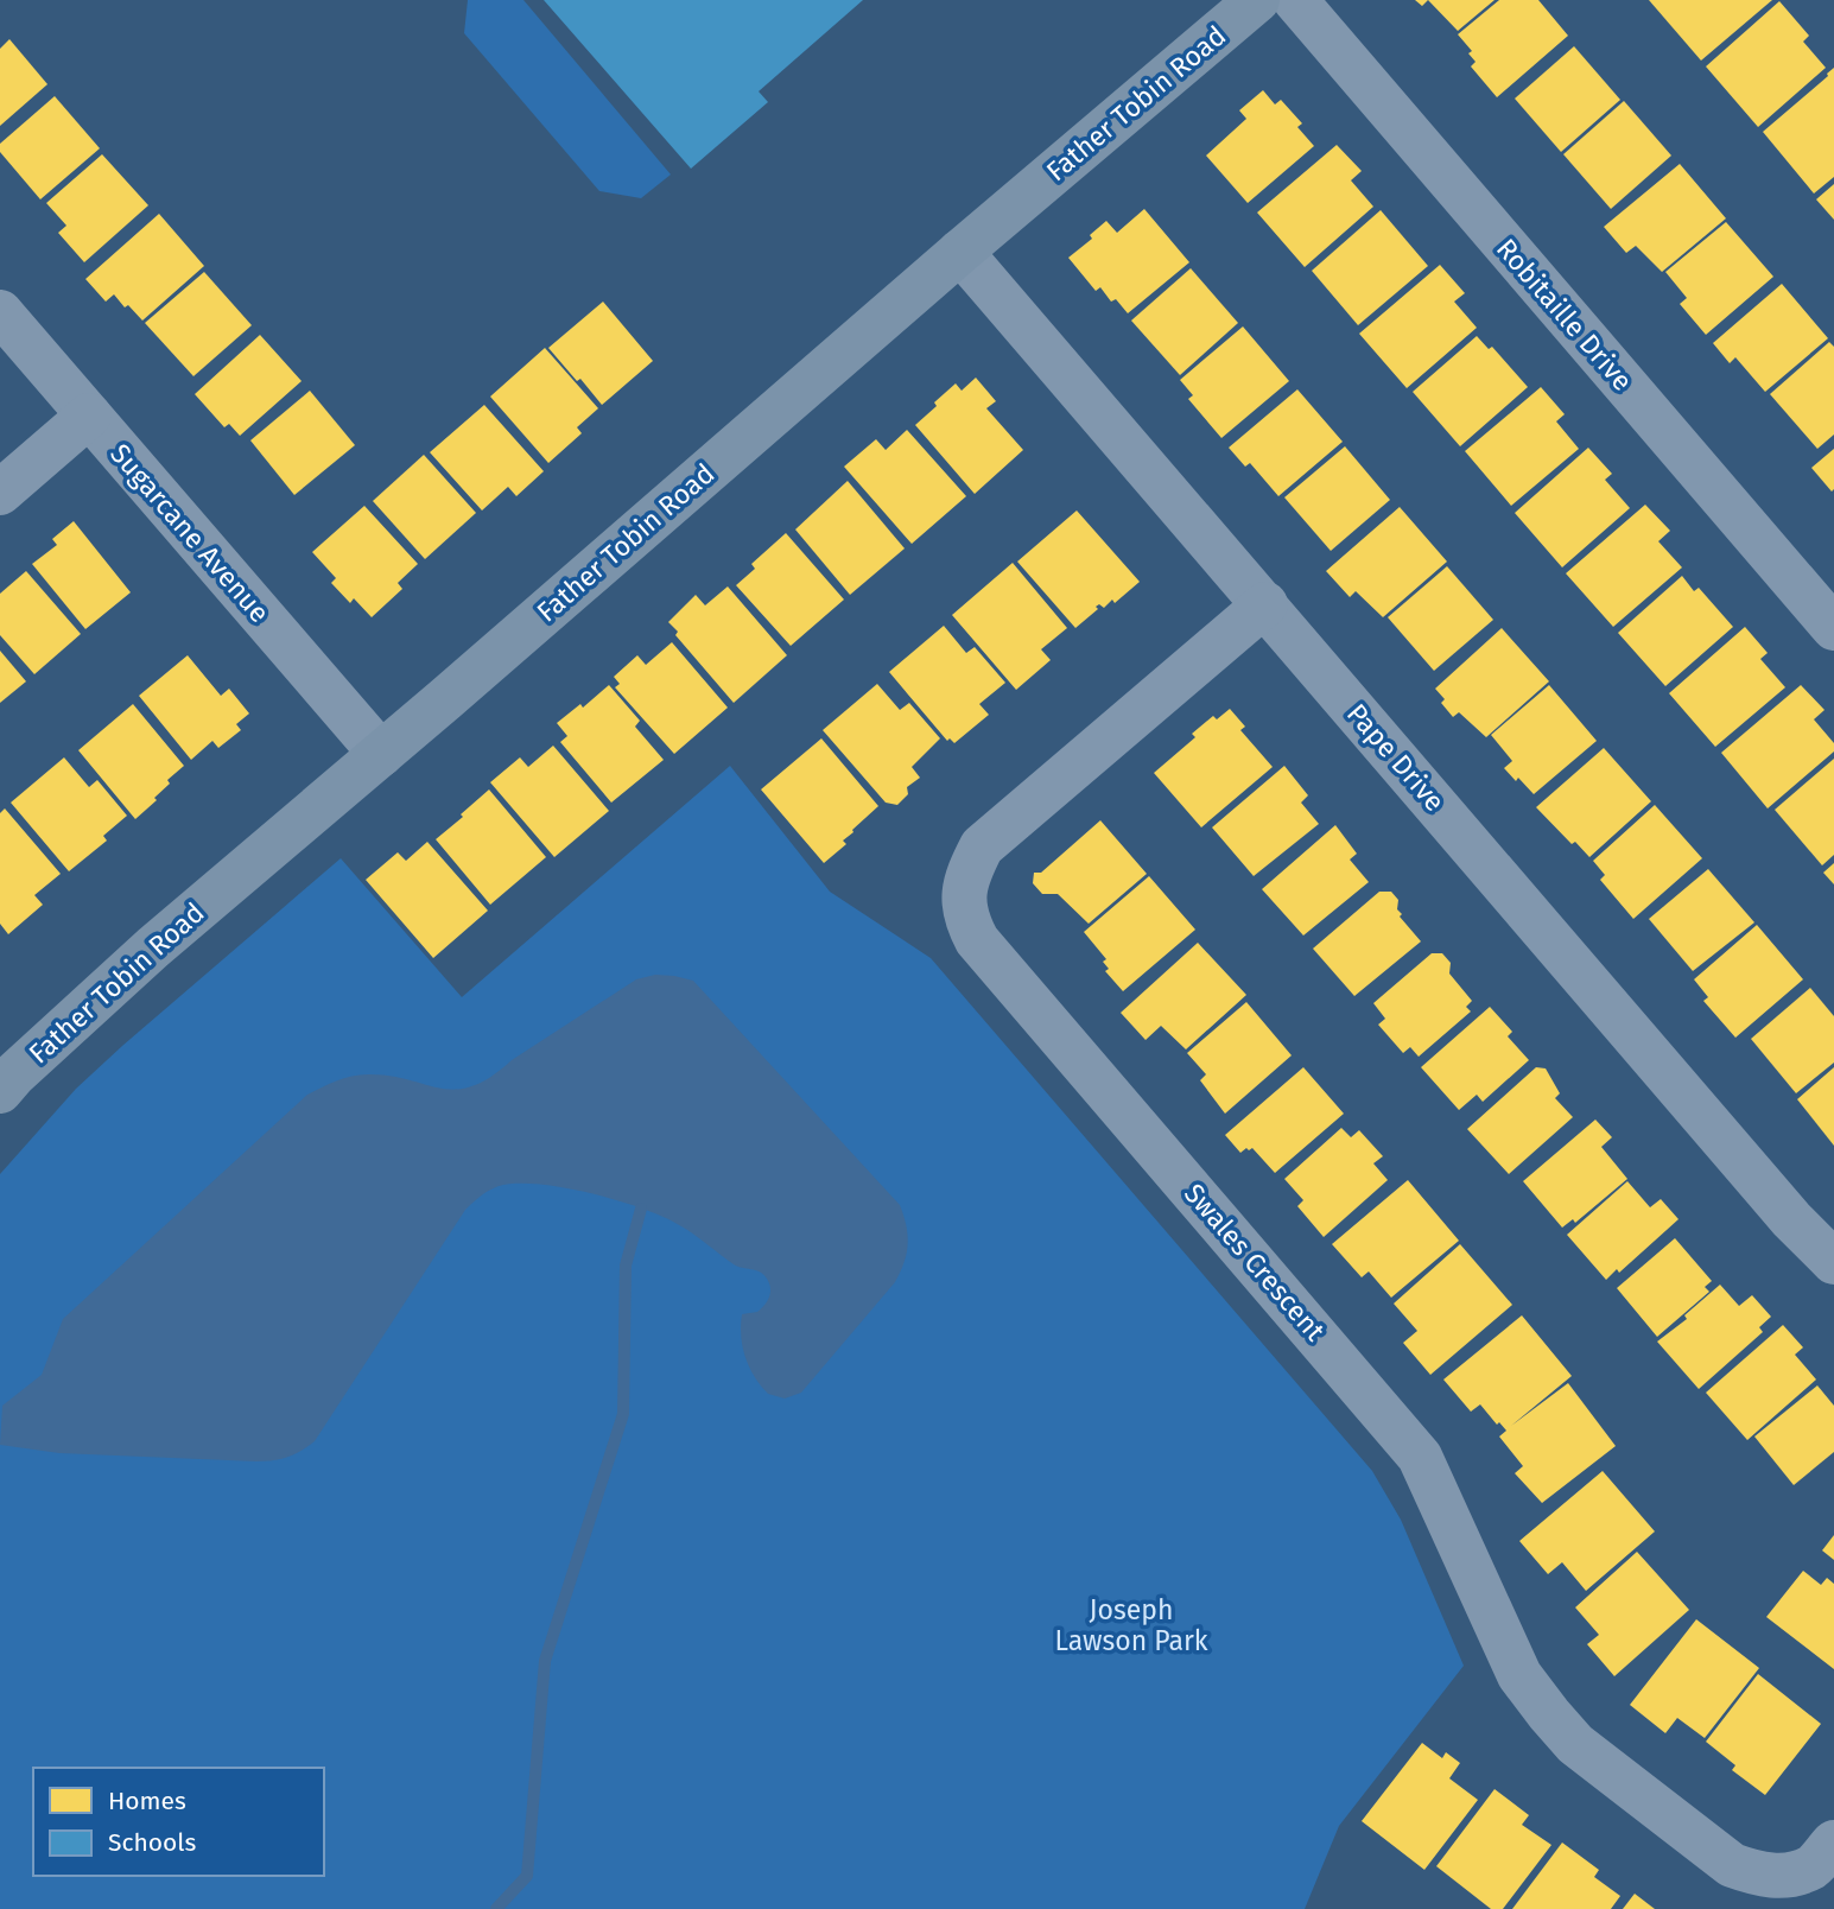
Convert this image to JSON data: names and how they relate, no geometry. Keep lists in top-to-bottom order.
{
  "streets": {
    "street": [
      "Father Tobin Road",
      "Robitaille Drive",
      "Sugarcane Avenue",
      "Pape Drive",
      "Swales Crescent"
    ]
  },
  "crossings": [
    ["Father Tobin Road", "Sugarcane Avenue"],
    ["Father Tobin Road", "Pape Drive"],
    ["Pape Drive", "Swales Crescent"]
  ],
  "parks": ["Joseph Lawson Park"],
  "legend": ["Homes", "Schools"]
}
